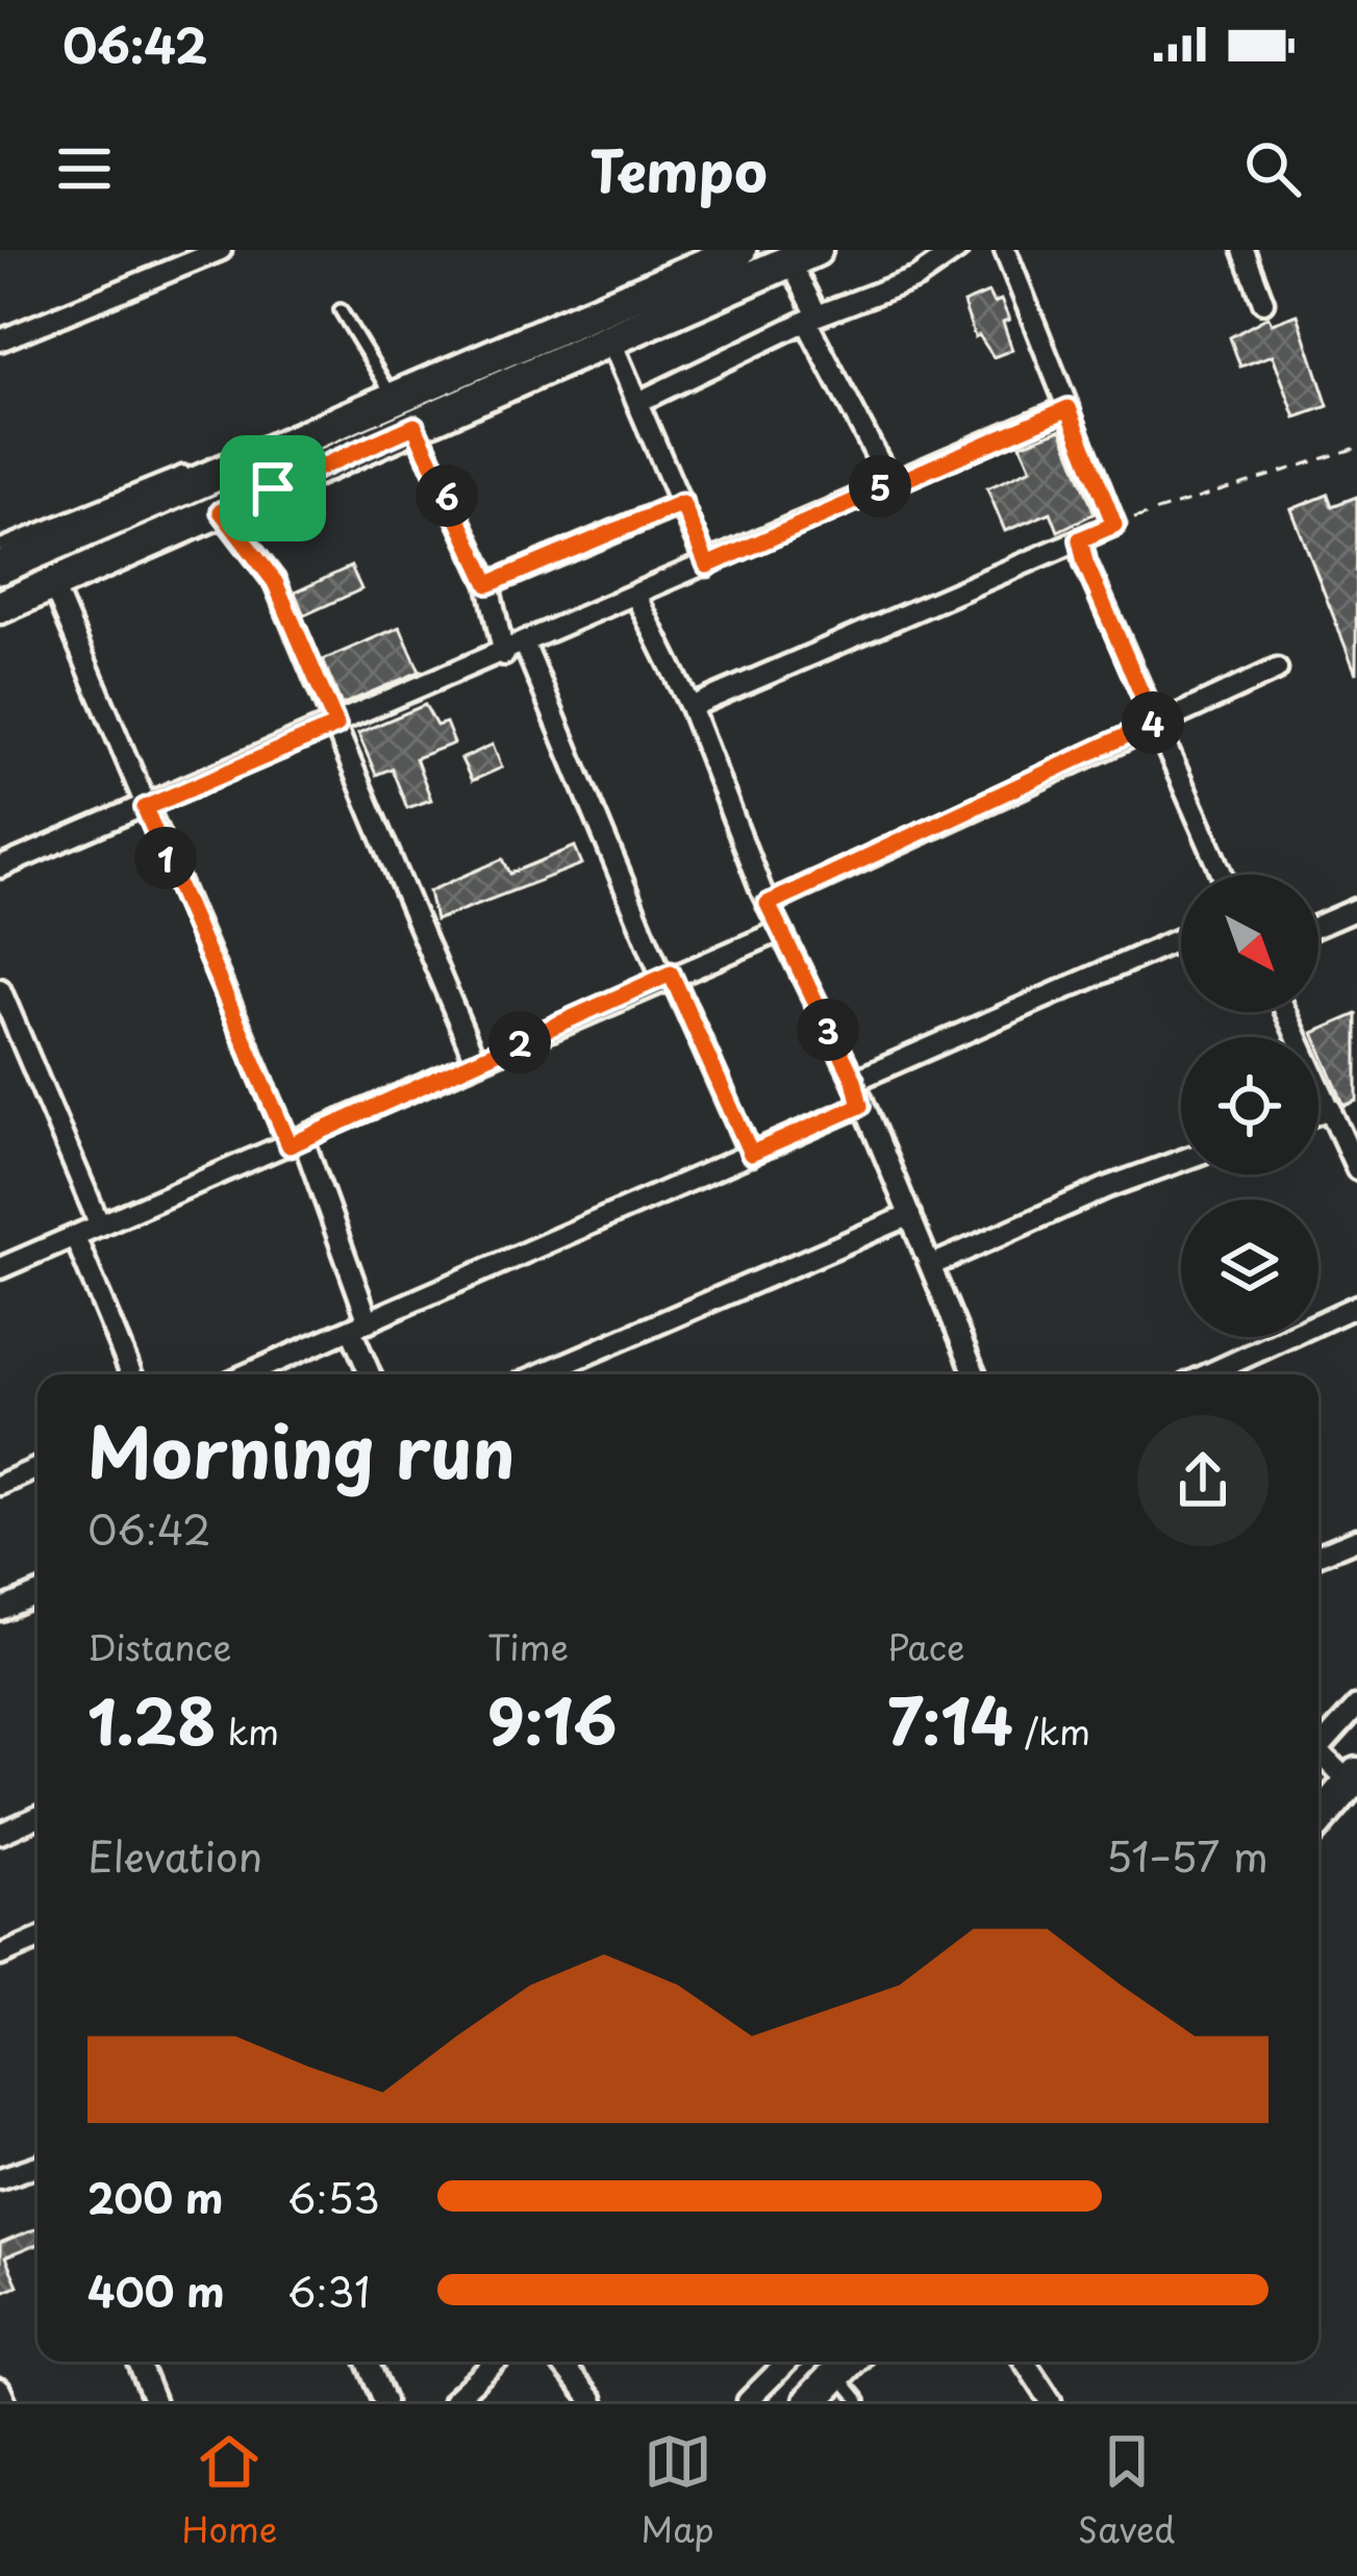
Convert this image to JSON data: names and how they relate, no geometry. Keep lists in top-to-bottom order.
{
  "north": "bottom right",
  "page": {
    "status": "06:42",
    "header": "Tempo",
    "pins": [
      "5",
      "6",
      "4",
      "1",
      "3",
      "2"
    ],
    "heading": ["Morning run", "06:42"],
    "stats": [
      ["Distance", "1.28 km"],
      ["Time", "9:16"],
      ["Pace", "7:14 /km"]
    ],
    "chart": ["Elevation", "51–57 m"],
    "list": [
      {
        "name": "200 m",
        "note": "6:53"
      },
      {
        "name": "400 m",
        "note": "6:31"
      }
    ],
    "tabs": ["Home", "Map", "Saved"]
  }
}
